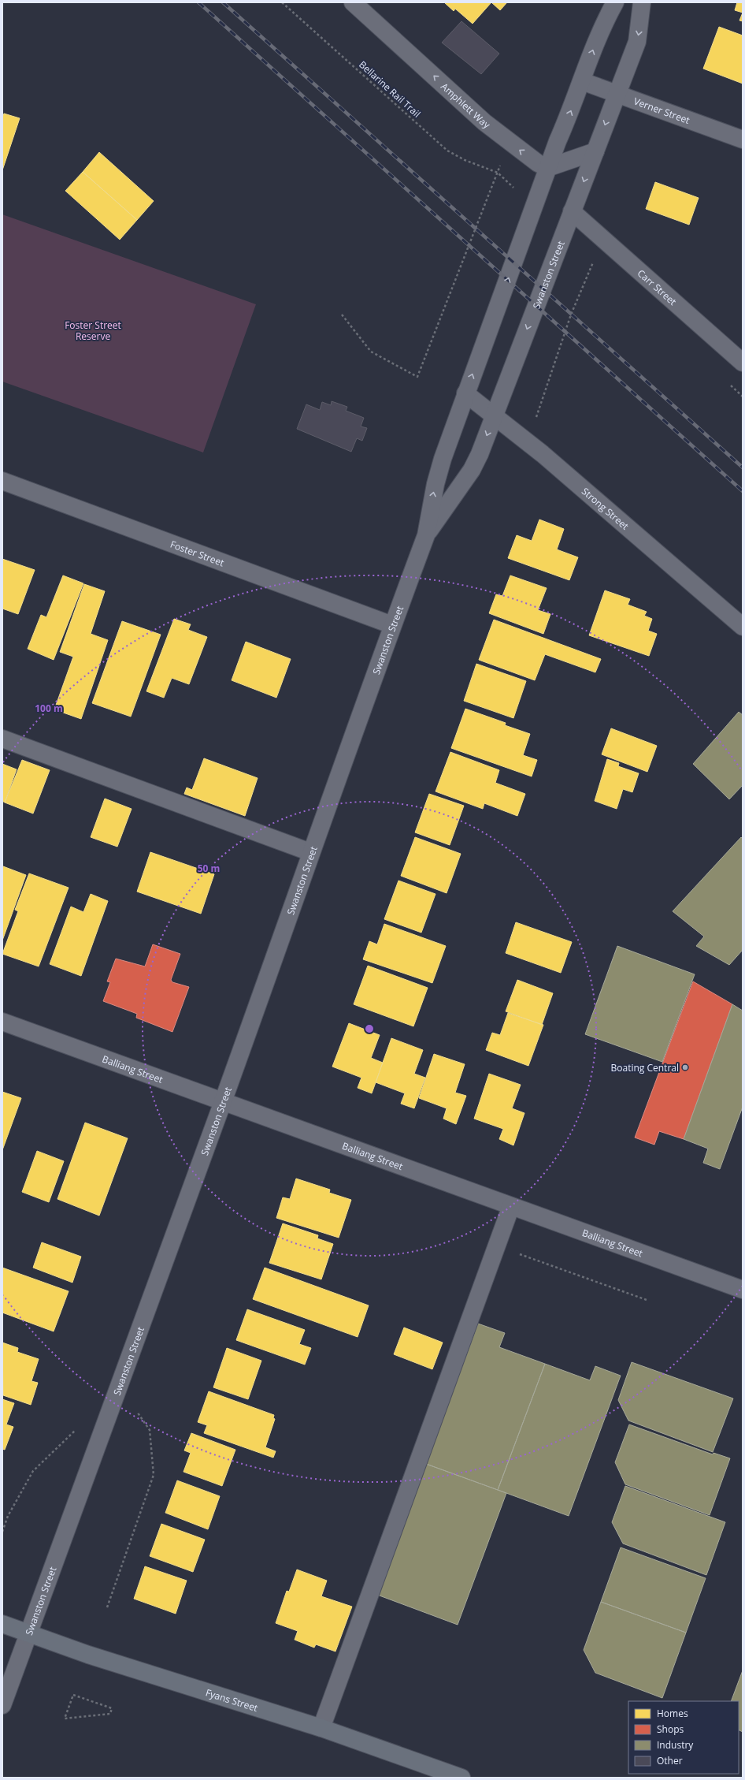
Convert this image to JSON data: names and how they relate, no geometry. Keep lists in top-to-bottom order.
{
  "streets": {
    "main road": ["Fyans Street"],
    "street": [
      "Amphlett Way",
      "Verner Street",
      "Swanston Street",
      "Carr Street",
      "Strong Street",
      "Foster Street",
      "Balliang Street"
    ],
    "path": ["Bellarine Rail Trail"]
  },
  "crossings": [
    ["Amphlett Way", "Swanston Street"],
    ["Verner Street", "Swanston Street"],
    ["Swanston Street", "Carr Street"],
    ["Swanston Street", "Strong Street"],
    ["Swanston Street", "Foster Street"],
    ["Swanston Street", "Balliang Street"],
    ["Swanston Street", "Fyans Street"]
  ],
  "one_way": ["Amphlett Way"],
  "parks": ["Foster Street Reserve"],
  "places": ["Boating Central"],
  "legend": [
    "Homes",
    "Shops",
    "Industry",
    "Other"
  ],
  "rings": ["100 m", "50 m"]
}
